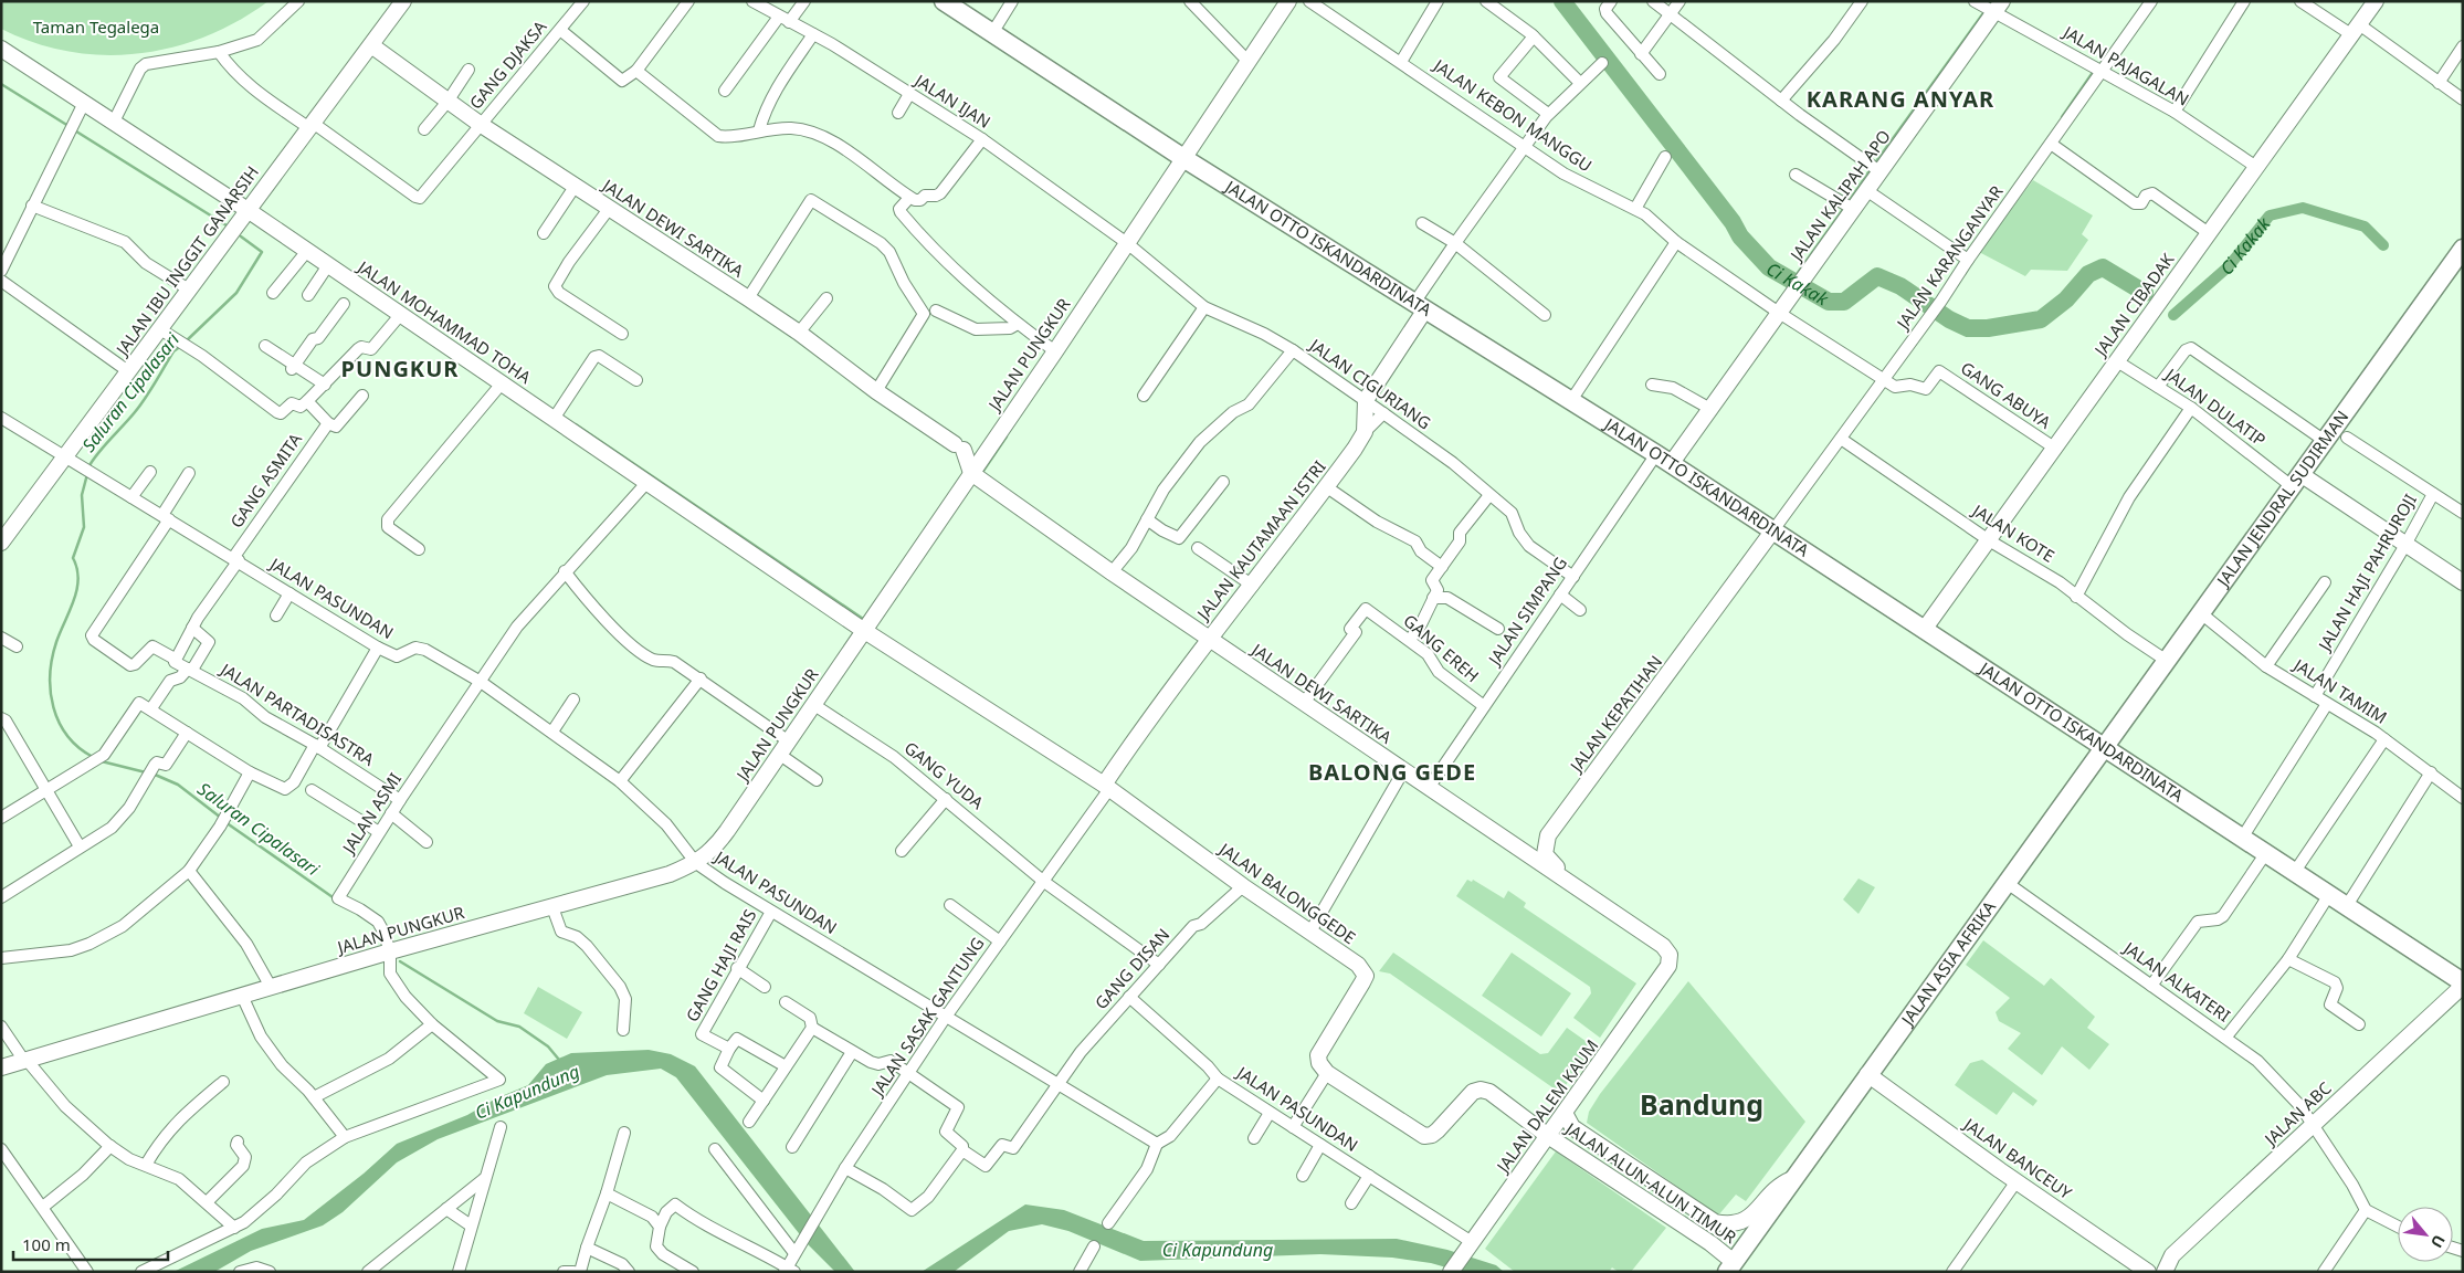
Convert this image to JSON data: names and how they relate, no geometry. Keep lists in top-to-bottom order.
{
  "streets": {
    "main road": [
      "JALAN KALIPAH APO",
      "JALAN DEWI SARTIKA",
      "JALAN OTTO ISKANDARDINATA",
      "JALAN IBU INGGIT GANARSIH",
      "JALAN CIBADAK",
      "JALAN MOHAMMAD TOHA",
      "JALAN PUNGKUR",
      "JALAN DULATIP",
      "JALAN JENDRAL SUDIRMAN",
      "JALAN KAUTAMAAN ISTRI",
      "JALAN KEPATIHAN",
      "JALAN BALONGGEDE",
      "JALAN ASIA AFRIKA",
      "JALAN DALEM KAUM",
      "JALAN ABC",
      "JALAN BANCEUY",
      "JALAN ALUN-ALUN TIMUR"
    ],
    "street": [
      "GANG DJAKSA",
      "JALAN PAJAGALAN",
      "JALAN IJAN",
      "JALAN KEBON MANGGU",
      "JALAN KARANGANYAR",
      "JALAN CIGURIANG",
      "GANG ABUYA",
      "GANG ASMITA",
      "JALAN KOTE",
      "JALAN HAJI PAHRUROJI",
      "JALAN PASUNDAN",
      "JALAN SIMPANG",
      "GANG EREH",
      "JALAN TAMIM",
      "JALAN PARTADISASTRA",
      "GANG YUDA",
      "JALAN ASMI",
      "GANG HAJI RAIS",
      "GANG DISAN",
      "JALAN ALKATERI",
      "JALAN SASAK GANTUNG"
    ]
  },
  "crossings": [
    ["GANG DJAKSA", "JALAN DEWI SARTIKA"],
    ["GANG DJAKSA", "JALAN IBU INGGIT GANARSIH"],
    ["JALAN PAJAGALAN", "JALAN KALIPAH APO"],
    ["JALAN PAJAGALAN", "JALAN KARANGANYAR"],
    ["JALAN PAJAGALAN", "JALAN CIBADAK"],
    ["JALAN IJAN", "JALAN PUNGKUR"],
    ["JALAN IJAN", "JALAN CIGURIANG"],
    ["JALAN KEBON MANGGU", "JALAN KALIPAH APO"],
    ["JALAN KEBON MANGGU", "JALAN KARANGANYAR"],
    ["JALAN KEBON MANGGU", "GANG ABUYA"],
    ["JALAN KALIPAH APO", "JALAN OTTO ISKANDARDINATA"],
    ["JALAN KALIPAH APO", "JALAN SIMPANG"],
    ["JALAN DEWI SARTIKA", "JALAN IBU INGGIT GANARSIH"],
    ["JALAN DEWI SARTIKA", "JALAN PUNGKUR"],
    ["JALAN DEWI SARTIKA", "JALAN KAUTAMAAN ISTRI"],
    ["JALAN DEWI SARTIKA", "JALAN SIMPANG"],
    ["JALAN DEWI SARTIKA", "GANG EREH"],
    ["JALAN DEWI SARTIKA", "JALAN KEPATIHAN"],
    ["JALAN DEWI SARTIKA", "JALAN DALEM KAUM"],
    ["JALAN OTTO ISKANDARDINATA", "JALAN KARANGANYAR"],
    ["JALAN OTTO ISKANDARDINATA", "JALAN CIBADAK"],
    ["JALAN OTTO ISKANDARDINATA", "JALAN PUNGKUR"],
    ["JALAN OTTO ISKANDARDINATA", "JALAN JENDRAL SUDIRMAN"],
    ["JALAN OTTO ISKANDARDINATA", "JALAN SIMPANG"],
    ["JALAN OTTO ISKANDARDINATA", "JALAN KEPATIHAN"],
    ["JALAN OTTO ISKANDARDINATA", "JALAN ASIA AFRIKA"],
    ["JALAN OTTO ISKANDARDINATA", "JALAN ABC"],
    ["JALAN KARANGANYAR", "GANG ABUYA"],
    ["JALAN KARANGANYAR", "JALAN KOTE"],
    ["JALAN KARANGANYAR", "JALAN KEPATIHAN"],
    ["JALAN IBU INGGIT GANARSIH", "JALAN MOHAMMAD TOHA"],
    ["JALAN IBU INGGIT GANARSIH", "JALAN PASUNDAN"],
    ["JALAN CIBADAK", "GANG ABUYA"],
    ["JALAN CIBADAK", "JALAN DULATIP"],
    ["JALAN CIBADAK", "JALAN KOTE"],
    ["JALAN MOHAMMAD TOHA", "JALAN PUNGKUR"],
    ["JALAN MOHAMMAD TOHA", "JALAN ASMI"],
    ["JALAN MOHAMMAD TOHA", "JALAN BALONGGEDE"],
    ["JALAN PUNGKUR", "JALAN CIGURIANG"],
    ["JALAN PUNGKUR", "JALAN PASUNDAN"],
    ["JALAN PUNGKUR", "GANG YUDA"],
    ["JALAN PUNGKUR", "JALAN ASMI"],
    ["JALAN PUNGKUR", "JALAN BALONGGEDE"],
    ["JALAN CIGURIANG", "JALAN SIMPANG"],
    ["JALAN DULATIP", "JALAN JENDRAL SUDIRMAN"],
    ["JALAN DULATIP", "JALAN HAJI PAHRUROJI"],
    ["GANG ASMITA", "JALAN PASUNDAN"],
    ["GANG ASMITA", "JALAN PARTADISASTRA"],
    ["JALAN JENDRAL SUDIRMAN", "JALAN KOTE"],
    ["JALAN JENDRAL SUDIRMAN", "JALAN TAMIM"],
    ["JALAN JENDRAL SUDIRMAN", "JALAN ASIA AFRIKA"],
    ["JALAN KAUTAMAAN ISTRI", "JALAN BALONGGEDE"],
    ["JALAN KAUTAMAAN ISTRI", "JALAN SASAK GANTUNG"],
    ["JALAN HAJI PAHRUROJI", "JALAN TAMIM"],
    ["JALAN PASUNDAN", "JALAN PARTADISASTRA"],
    ["JALAN PASUNDAN", "JALAN ASMI"],
    ["JALAN PASUNDAN", "GANG HAJI RAIS"],
    ["JALAN PASUNDAN", "GANG DISAN"],
    ["JALAN PASUNDAN", "JALAN SASAK GANTUNG"],
    ["JALAN PASUNDAN", "JALAN DALEM KAUM"],
    ["JALAN SIMPANG", "GANG EREH"],
    ["JALAN PARTADISASTRA", "JALAN ASMI"],
    ["GANG YUDA", "GANG DISAN"],
    ["GANG YUDA", "JALAN SASAK GANTUNG"],
    ["JALAN BALONGGEDE", "GANG DISAN"],
    ["JALAN BALONGGEDE", "JALAN SASAK GANTUNG"],
    ["JALAN ASIA AFRIKA", "JALAN ALKATERI"],
    ["JALAN ASIA AFRIKA", "JALAN BANCEUY"],
    ["JALAN ASIA AFRIKA", "JALAN ALUN-ALUN TIMUR"],
    ["JALAN ALKATERI", "JALAN ABC"],
    ["JALAN DALEM KAUM", "JALAN ALUN-ALUN TIMUR"]
  ],
  "districts": [
    "KARANG ANYAR",
    "PUNGKUR",
    "BALONG GEDE",
    "Bandung"
  ],
  "water": ["Ci Kakak", "Saluran Cipalasari", "Ci Kapundung"],
  "parks": ["Taman Tegalega"],
  "scale_bar": "100 m",
  "north": "bottom right"
}
